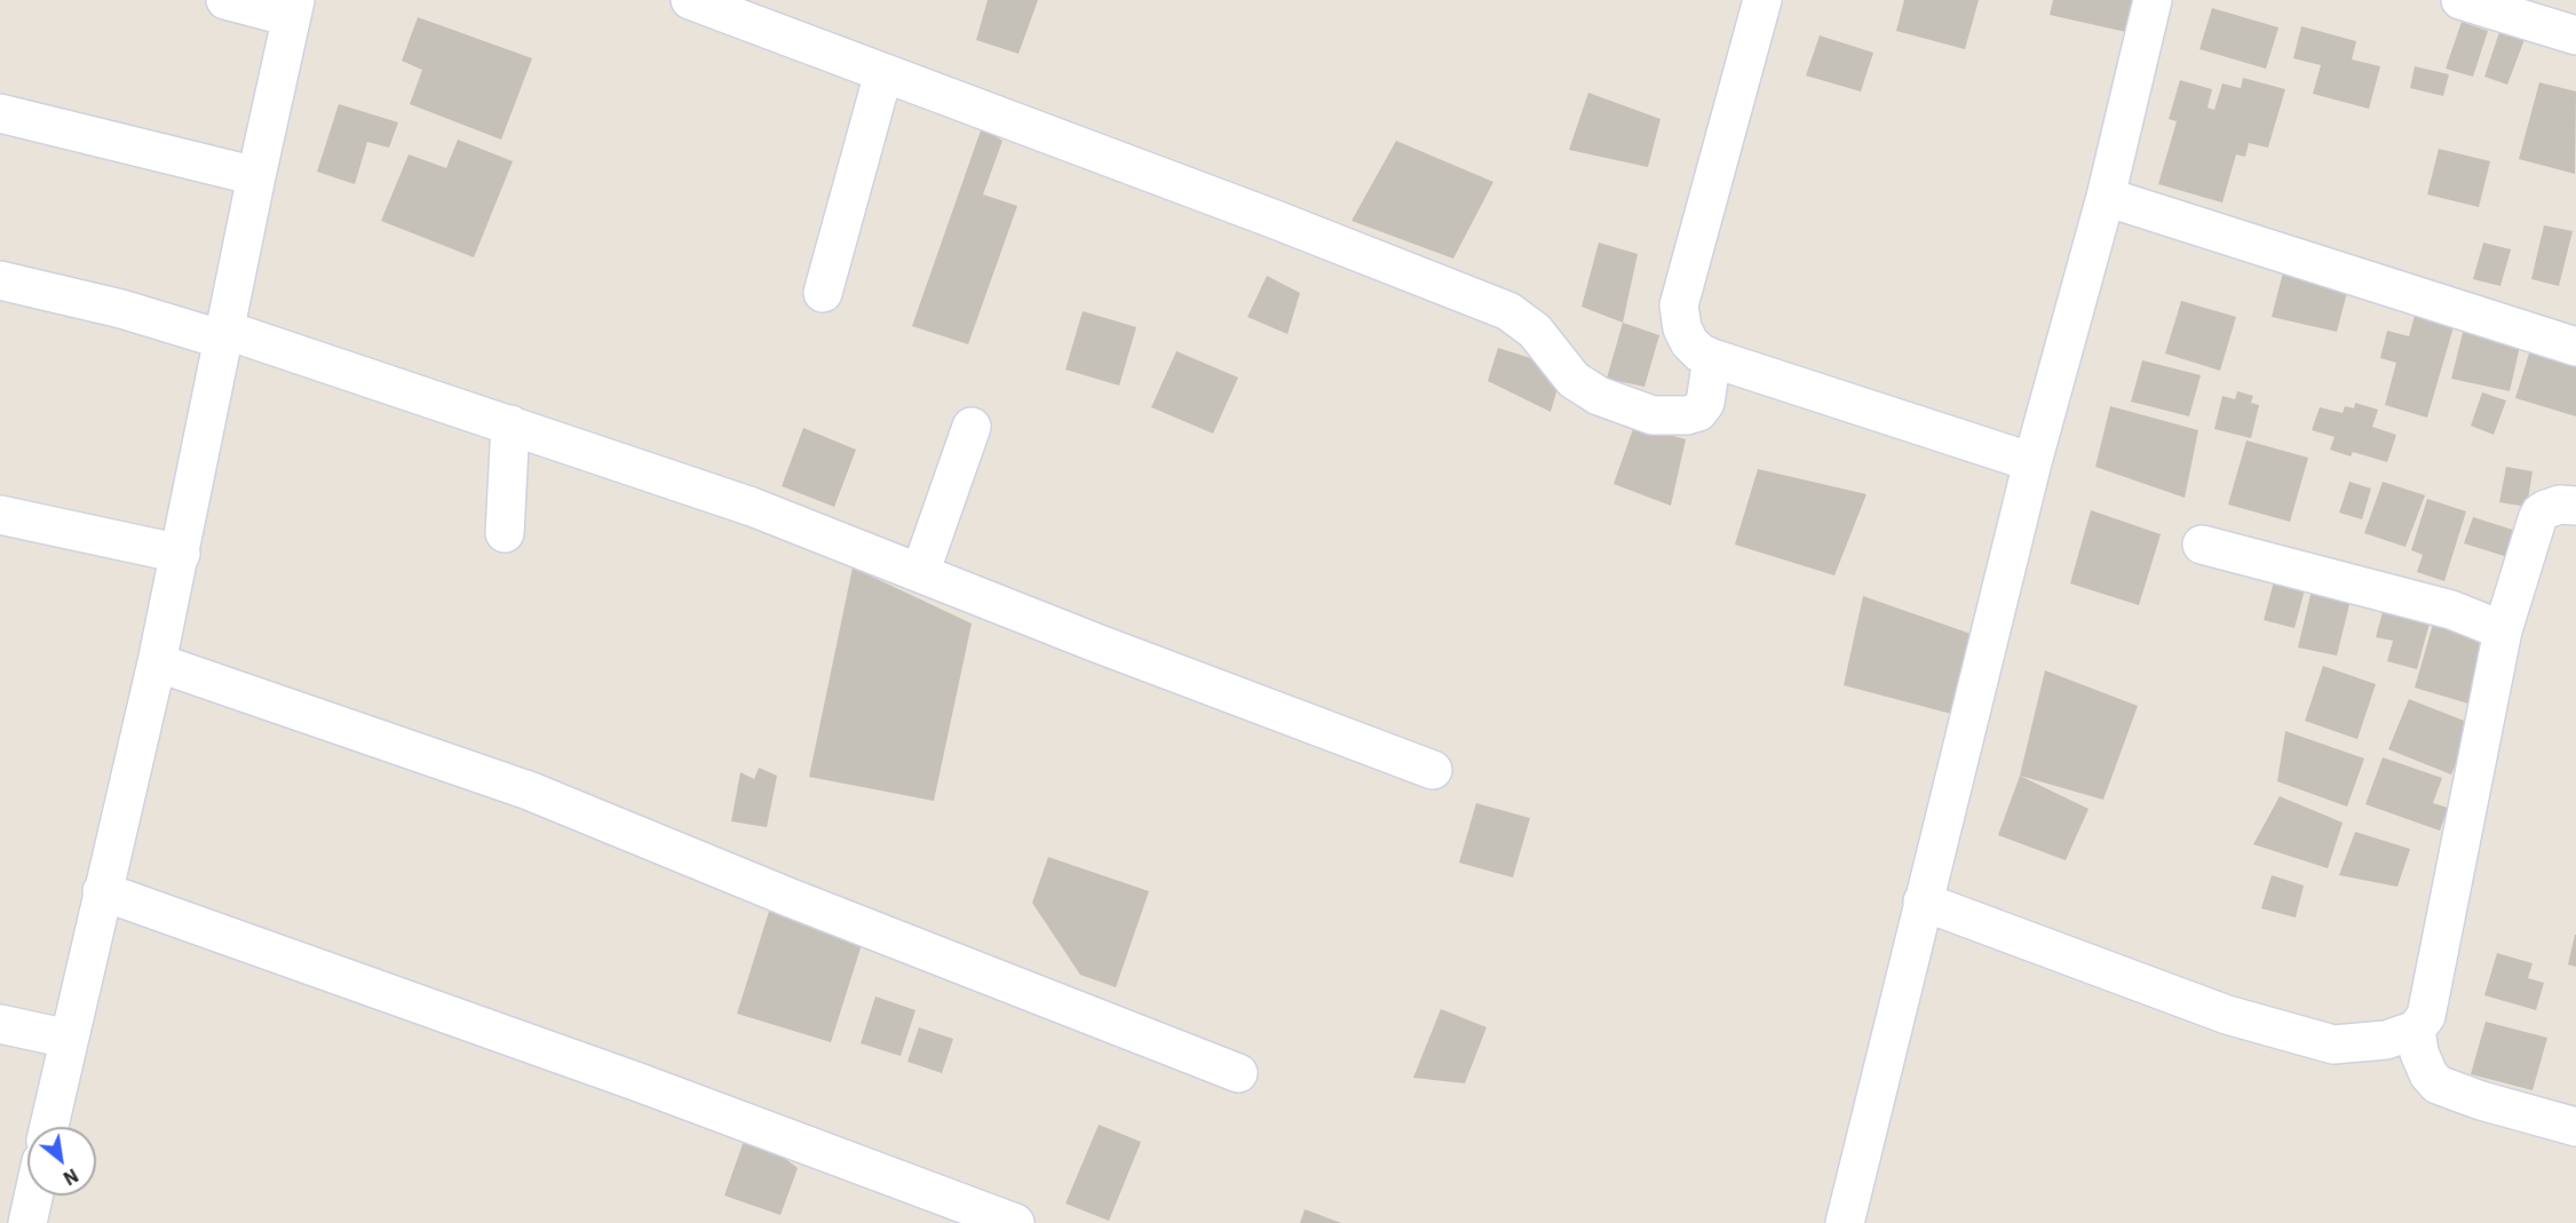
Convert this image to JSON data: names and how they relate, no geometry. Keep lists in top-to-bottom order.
{
  "north": "bottom right"
}
